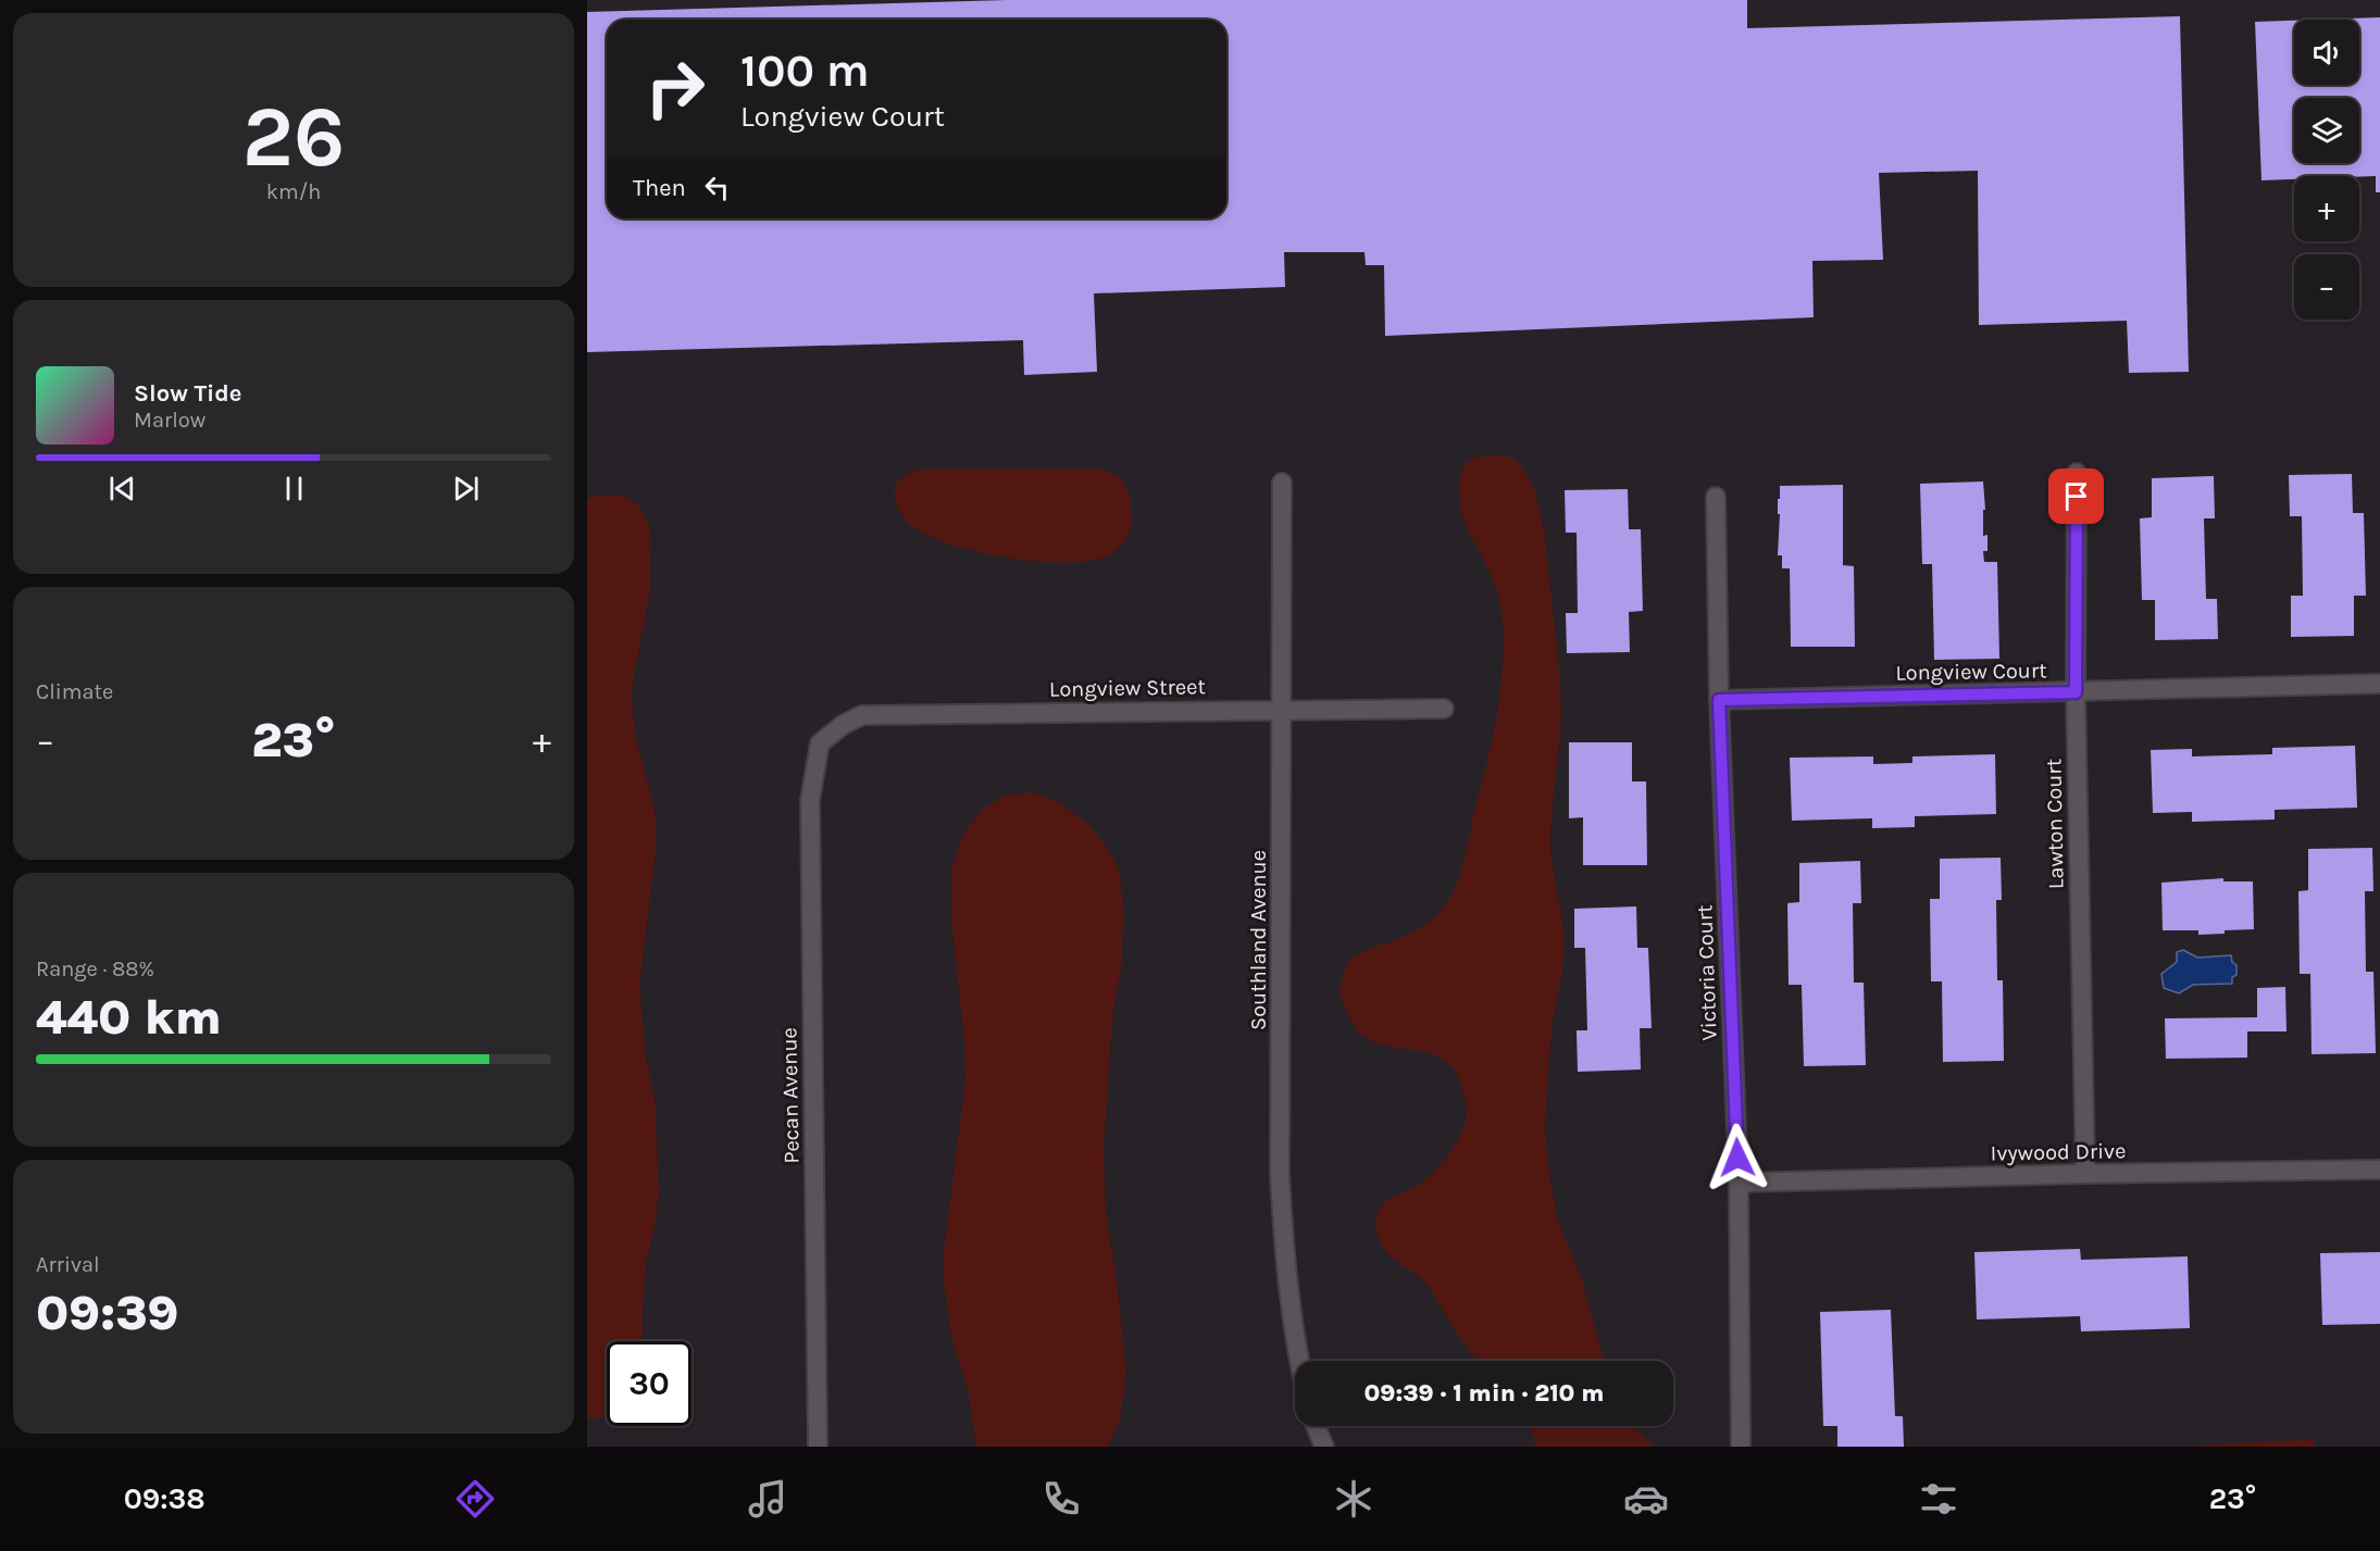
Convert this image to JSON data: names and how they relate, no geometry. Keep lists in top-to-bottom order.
{
  "streets": {
    "street": [
      "Longview Court",
      "Longview Street",
      "Lawton Court",
      "Southland Avenue",
      "Victoria Court",
      "Pecan Avenue",
      "Ivywood Drive"
    ]
  },
  "crossings": [
    ["Longview Court", "Lawton Court"],
    ["Longview Court", "Victoria Court"],
    ["Longview Street", "Southland Avenue"],
    ["Longview Street", "Pecan Avenue"],
    ["Lawton Court", "Ivywood Drive"],
    ["Victoria Court", "Ivywood Drive"]
  ],
  "page": {
    "tile": [
      ["26", "km/h"],
      "Climate",
      ["Range · 88%", "440 km"],
      ["Arrival", "09:39"]
    ],
    "map_buttons": ["+", "−"],
    "turn": ["100 m", "Longview Court"],
    "then": "Then",
    "song": ["Slow Tide", "Marlow"],
    "heat": ["−", "23°", "+"],
    "limit": "30",
    "trip": "09:39 · 1 min · 210 m",
    "tabs": ["09:38", "23°"]
  }
}
